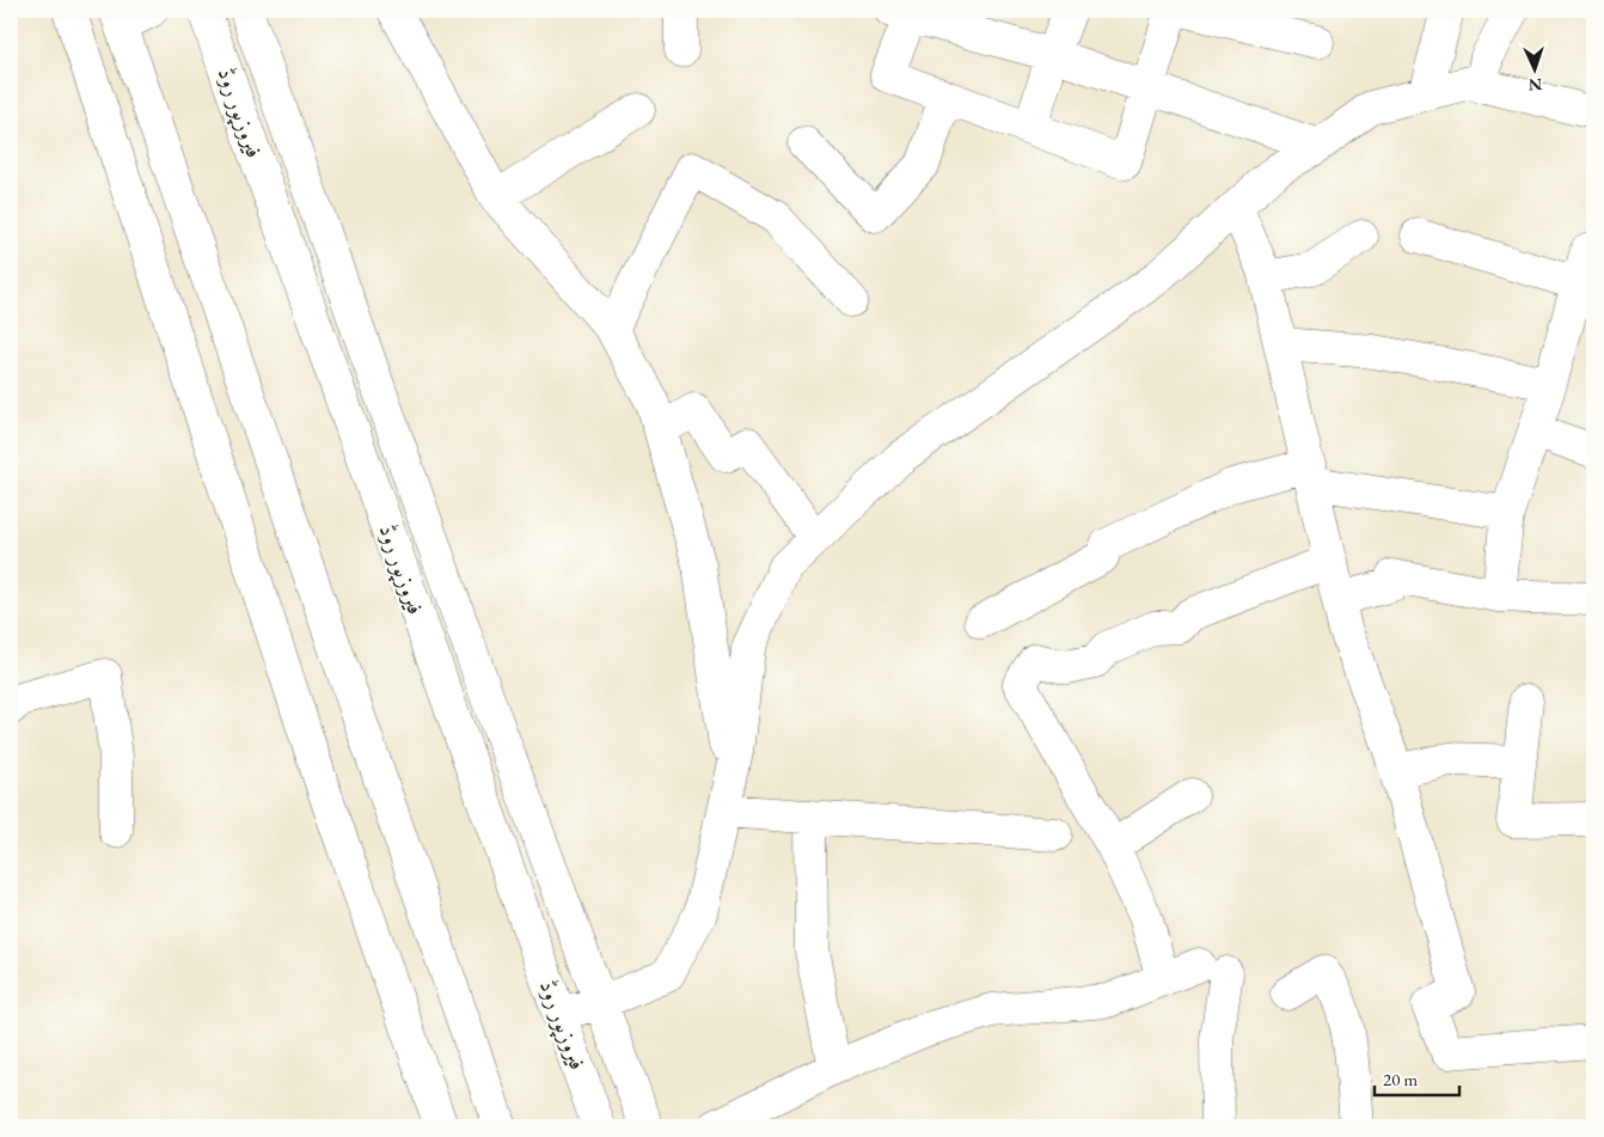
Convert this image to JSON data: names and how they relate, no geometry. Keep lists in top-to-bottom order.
{
  "streets": {
    "main road": ["فیروزپور روڈ"]
  },
  "scale_bar": "20 m",
  "north": "bottom"
}
